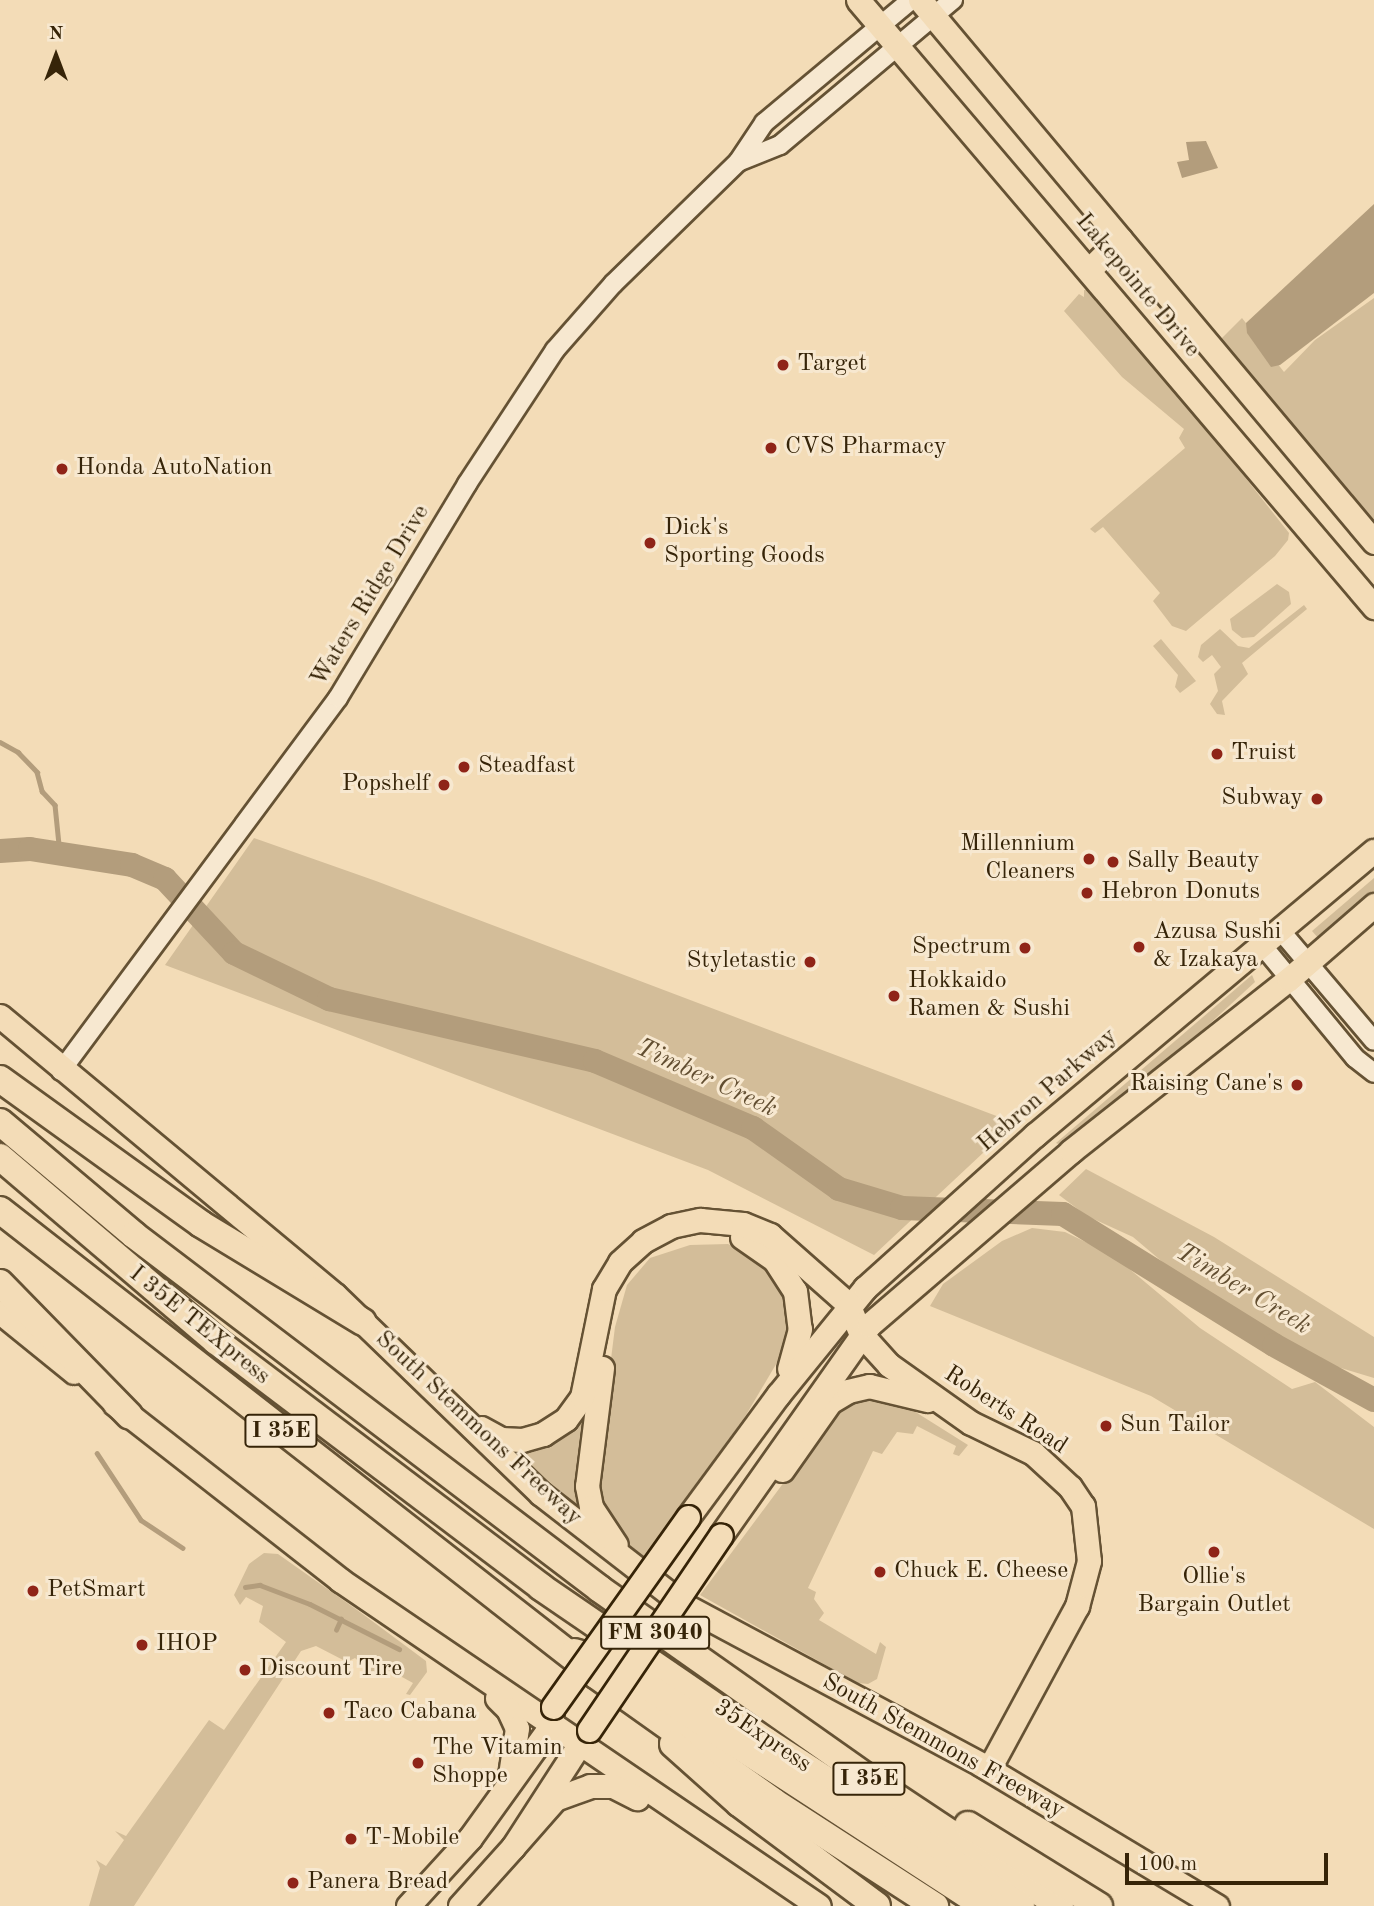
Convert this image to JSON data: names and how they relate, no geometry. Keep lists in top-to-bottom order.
{
  "streets": {
    "highway": [
      "I 35E TEXpress",
      "South Stemmons Freeway",
      "I 35E",
      "35Express"
    ],
    "main road": [
      "Lakepointe Drive",
      "Hebron Parkway",
      "Roberts Road",
      "FM 3040"
    ],
    "street": ["Waters Ridge Drive"]
  },
  "crossings": [
    ["Lakepointe Drive", "Waters Ridge Drive"],
    ["Waters Ridge Drive", "South Stemmons Freeway"],
    ["Hebron Parkway", "Roberts Road"],
    ["Hebron Parkway", "FM 3040"],
    ["I 35E TEXpress", "35Express"],
    ["Roberts Road", "South Stemmons Freeway"],
    ["Roberts Road", "FM 3040"]
  ],
  "water": ["Timber Creek"],
  "places": [
    "Target",
    "CVS Pharmacy",
    "Honda AutoNation",
    "Dick's Sporting Goods",
    "Truist",
    "Steadfast",
    "Popshelf",
    "Subway",
    "Millennium Cleaners",
    "Sally Beauty",
    "Hebron Donuts",
    "Azusa Sushi & Izakaya",
    "Spectrum",
    "Styletastic",
    "Hokkaido Ramen & Sushi",
    "Raising Cane's",
    "Sun Tailor",
    "Ollie's Bargain Outlet",
    "Chuck E. Cheese",
    "PetSmart",
    "IHOP",
    "Discount Tire",
    "Taco Cabana",
    "The Vitamin Shoppe",
    "T-Mobile",
    "Panera Bread"
  ],
  "scale_bar": "100 m",
  "north": "top"
}
